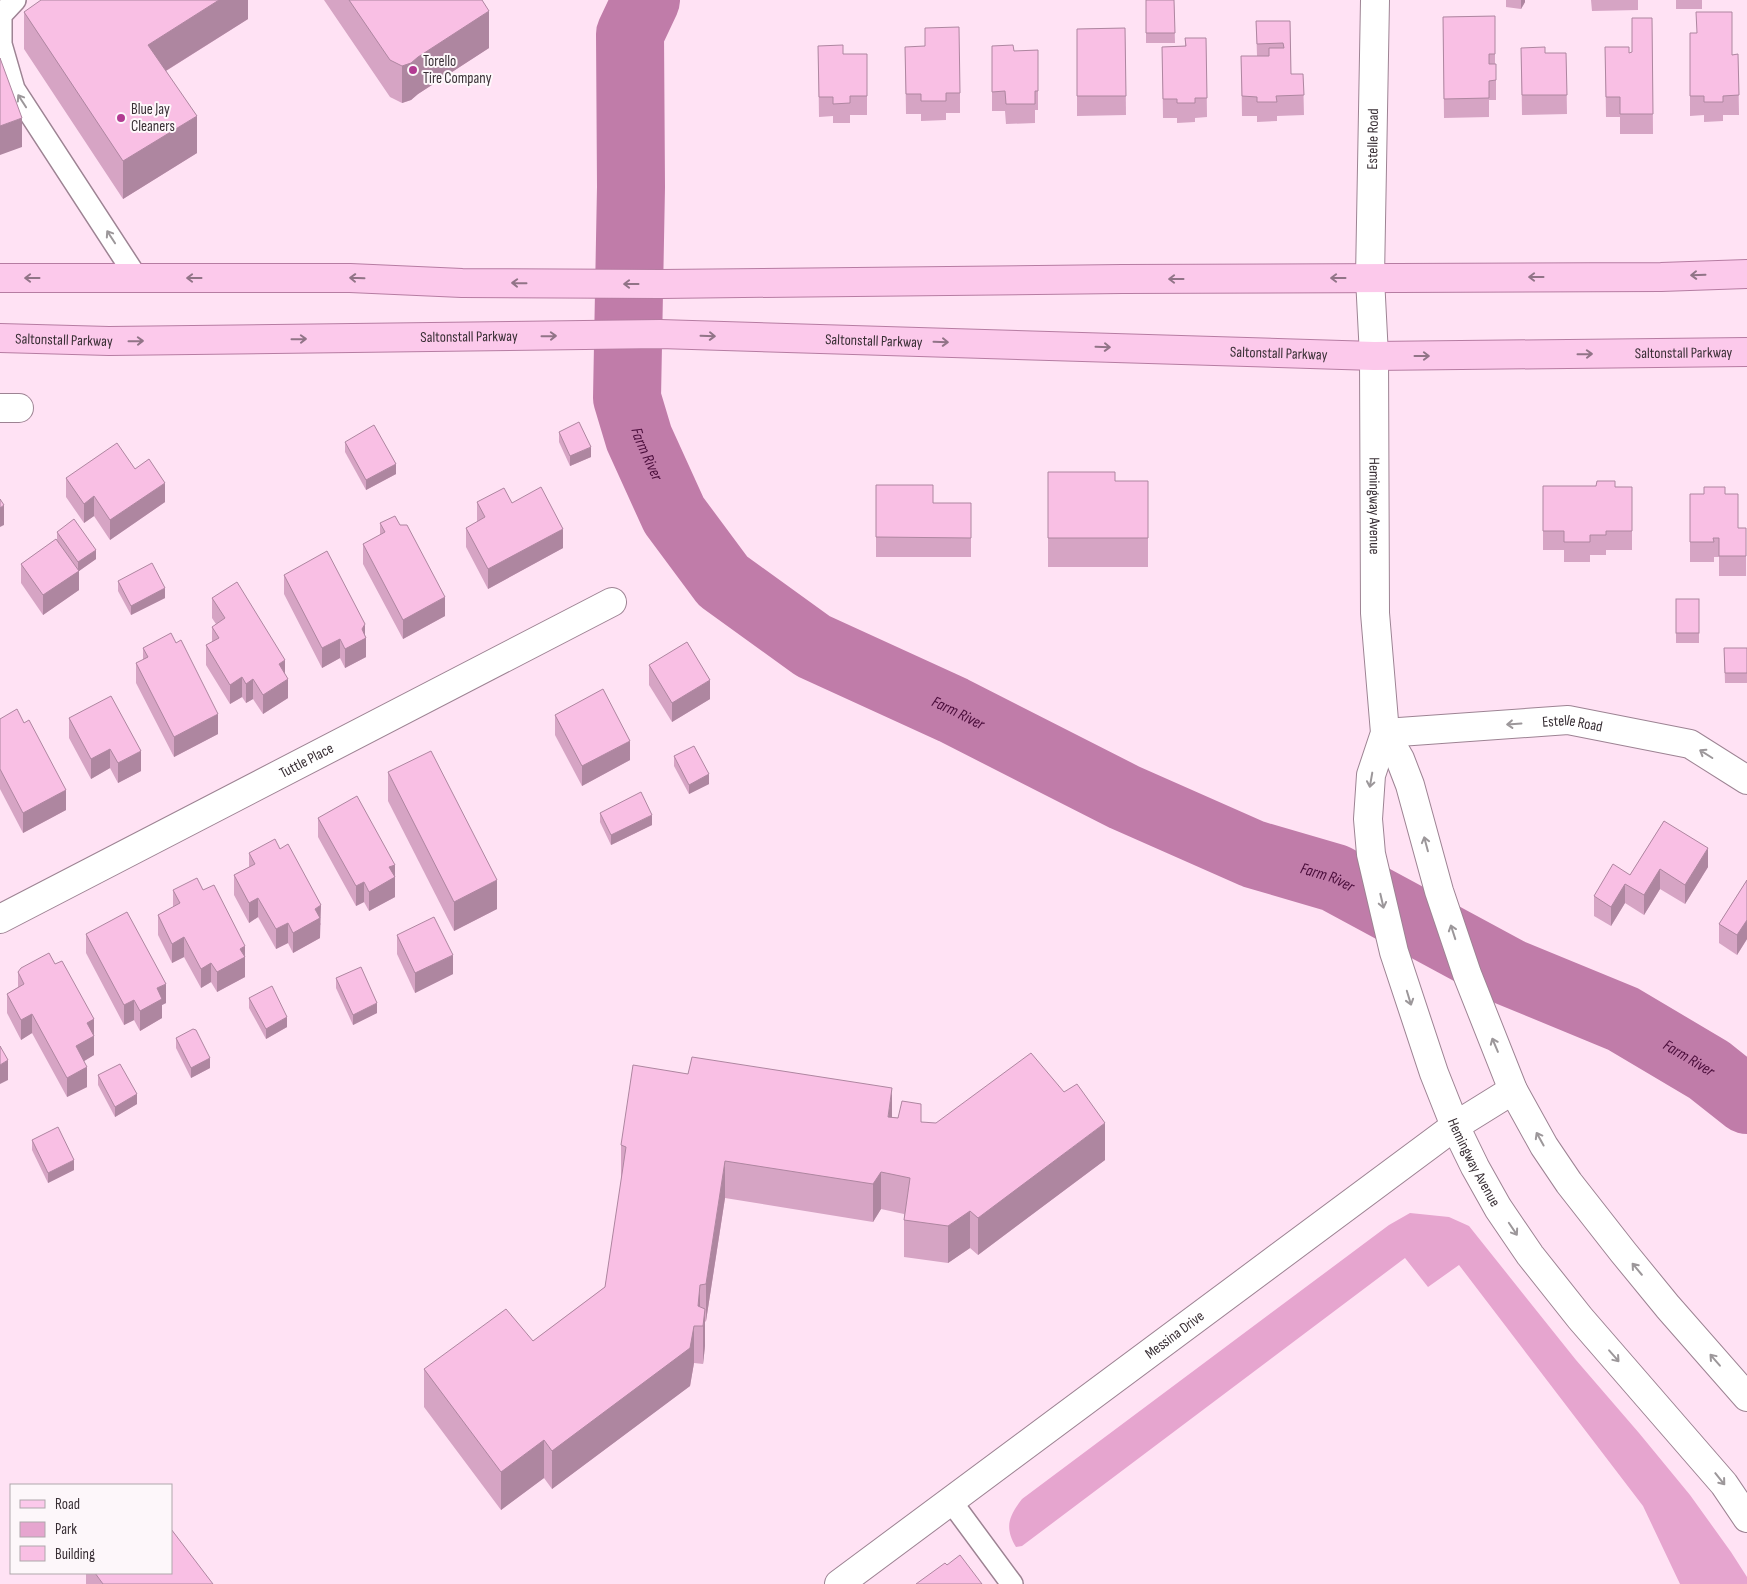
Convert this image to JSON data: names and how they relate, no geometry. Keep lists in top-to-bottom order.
{
  "streets": {
    "main road": [
      "Estelle Road",
      "Saltonstall Parkway",
      "Hemingway Avenue",
      "Tuttle Place",
      "Messina Drive"
    ]
  },
  "crossings": [
    ["Estelle Road", "Hemingway Avenue"],
    ["Saltonstall Parkway", "Hemingway Avenue"],
    ["Hemingway Avenue", "Messina Drive"]
  ],
  "one_way": ["Estelle Road"],
  "water": ["Farm River"],
  "places": ["Torello Tire Company", "Blue Jay Cleaners"],
  "legend": ["Road", "Park", "Building"]
}
